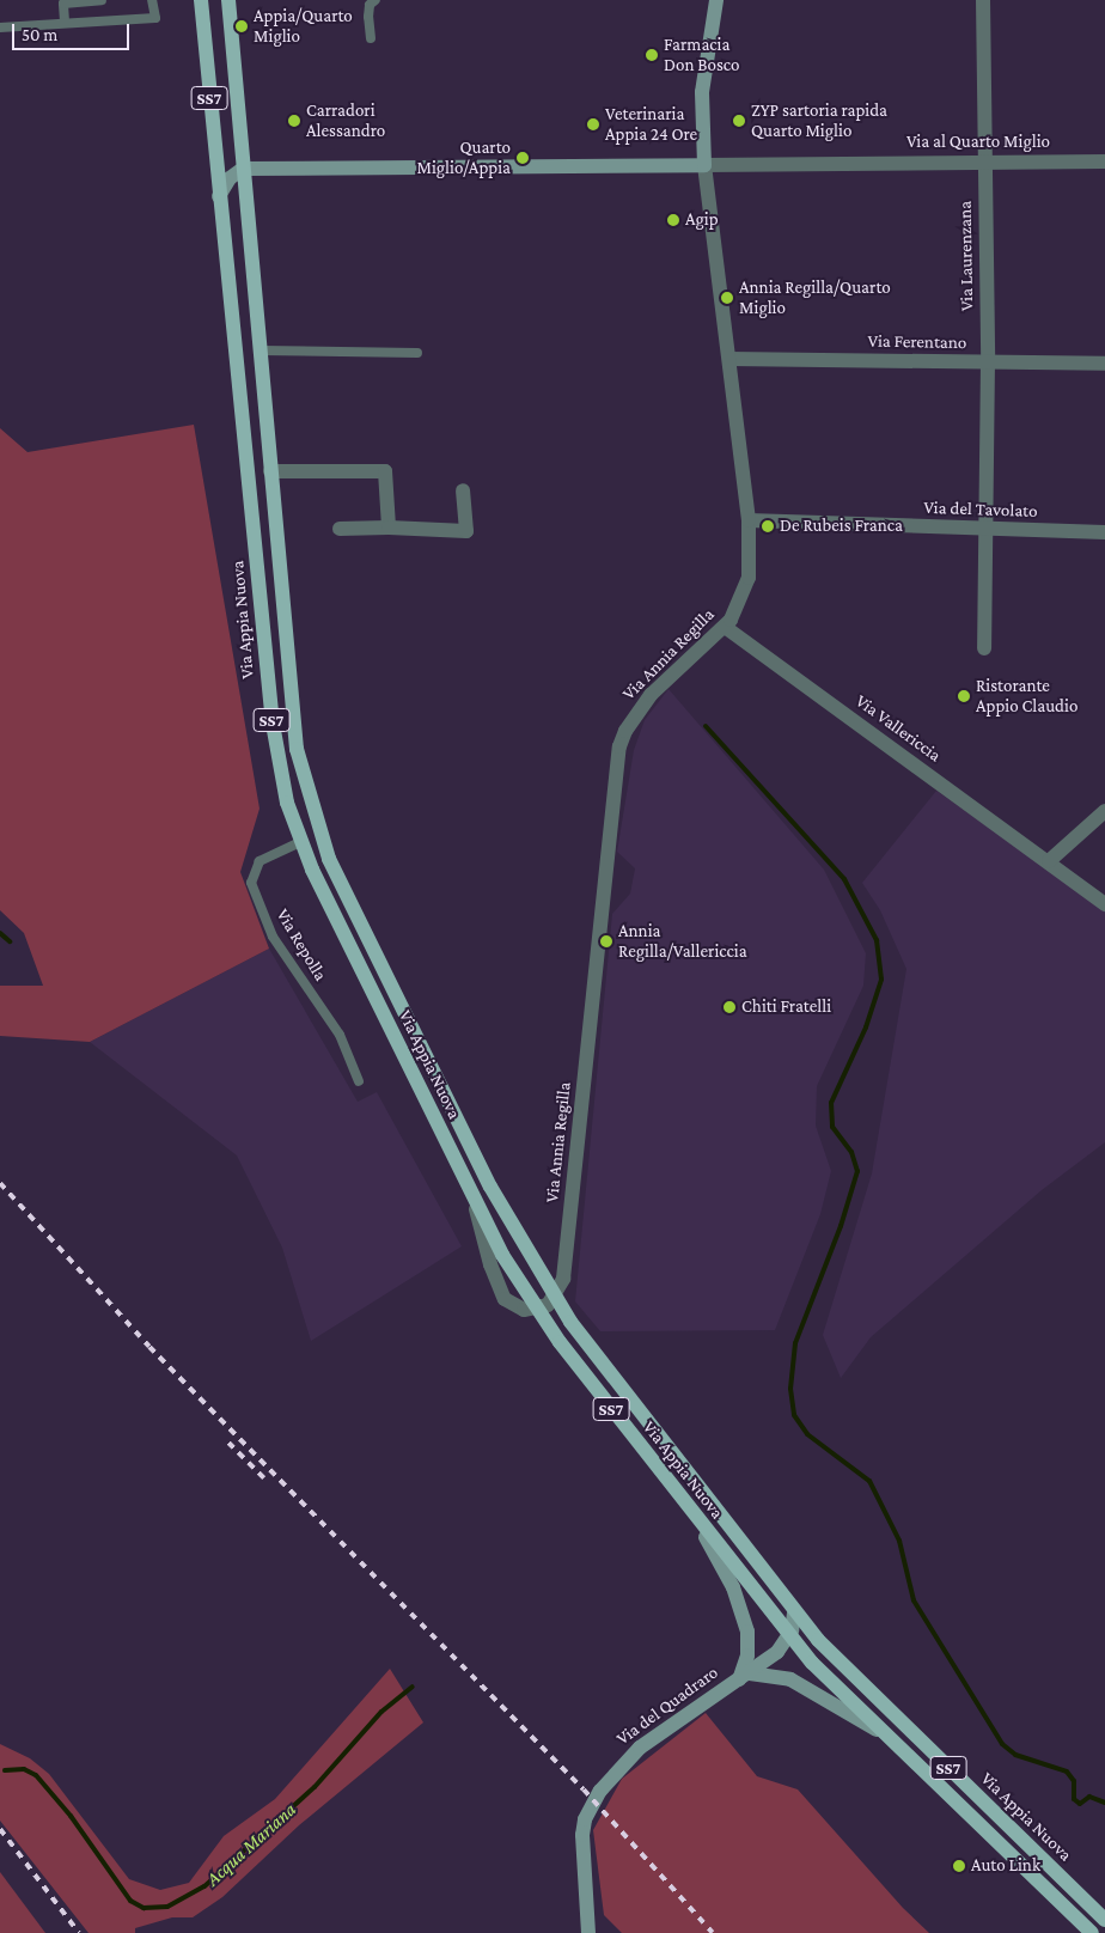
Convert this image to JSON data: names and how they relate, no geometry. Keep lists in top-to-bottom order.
{
  "streets": {
    "main road": ["SS7", "Via Appia Nuova"],
    "street": [
      "Via al Quarto Miglio",
      "Via Laurenzana",
      "Via Ferentano",
      "Via del Tavolato",
      "Via Annia Regilla",
      "Via Vallericcia",
      "Via del Quadraro"
    ],
    "lane": ["Via Repolla"]
  },
  "crossings": [
    ["Via al Quarto Miglio", "Via Laurenzana"],
    ["Via al Quarto Miglio", "Via Appia Nuova"],
    ["Via al Quarto Miglio", "Via Annia Regilla"],
    ["Via Laurenzana", "Via Ferentano"],
    ["Via Laurenzana", "Via del Tavolato"],
    ["Via Ferentano", "Via Annia Regilla"],
    ["Via del Tavolato", "Via Annia Regilla"],
    ["Via Appia Nuova", "Via Annia Regilla"],
    ["Via Appia Nuova", "Via Repolla"],
    ["Via Appia Nuova", "Via del Quadraro"],
    ["Via Annia Regilla", "Via Vallericcia"]
  ],
  "water": ["Acqua Mariana"],
  "places": [
    "Appia/Quarto Miglio",
    "Farmacia Don Bosco",
    "Carradori Alessandro",
    "ZYP sartoria rapida Quarto Miglio",
    "Veterinaria Appia 24 Ore",
    "Quarto Miglio/Appia",
    "Agip",
    "Annia Regilla/Quarto Miglio",
    "De Rubeis Franca",
    "Ristorante Appio Claudio",
    "Annia Regilla/Vallericcia",
    "Chiti Fratelli",
    "Auto Link"
  ],
  "scale_bar": "50 m"
}
